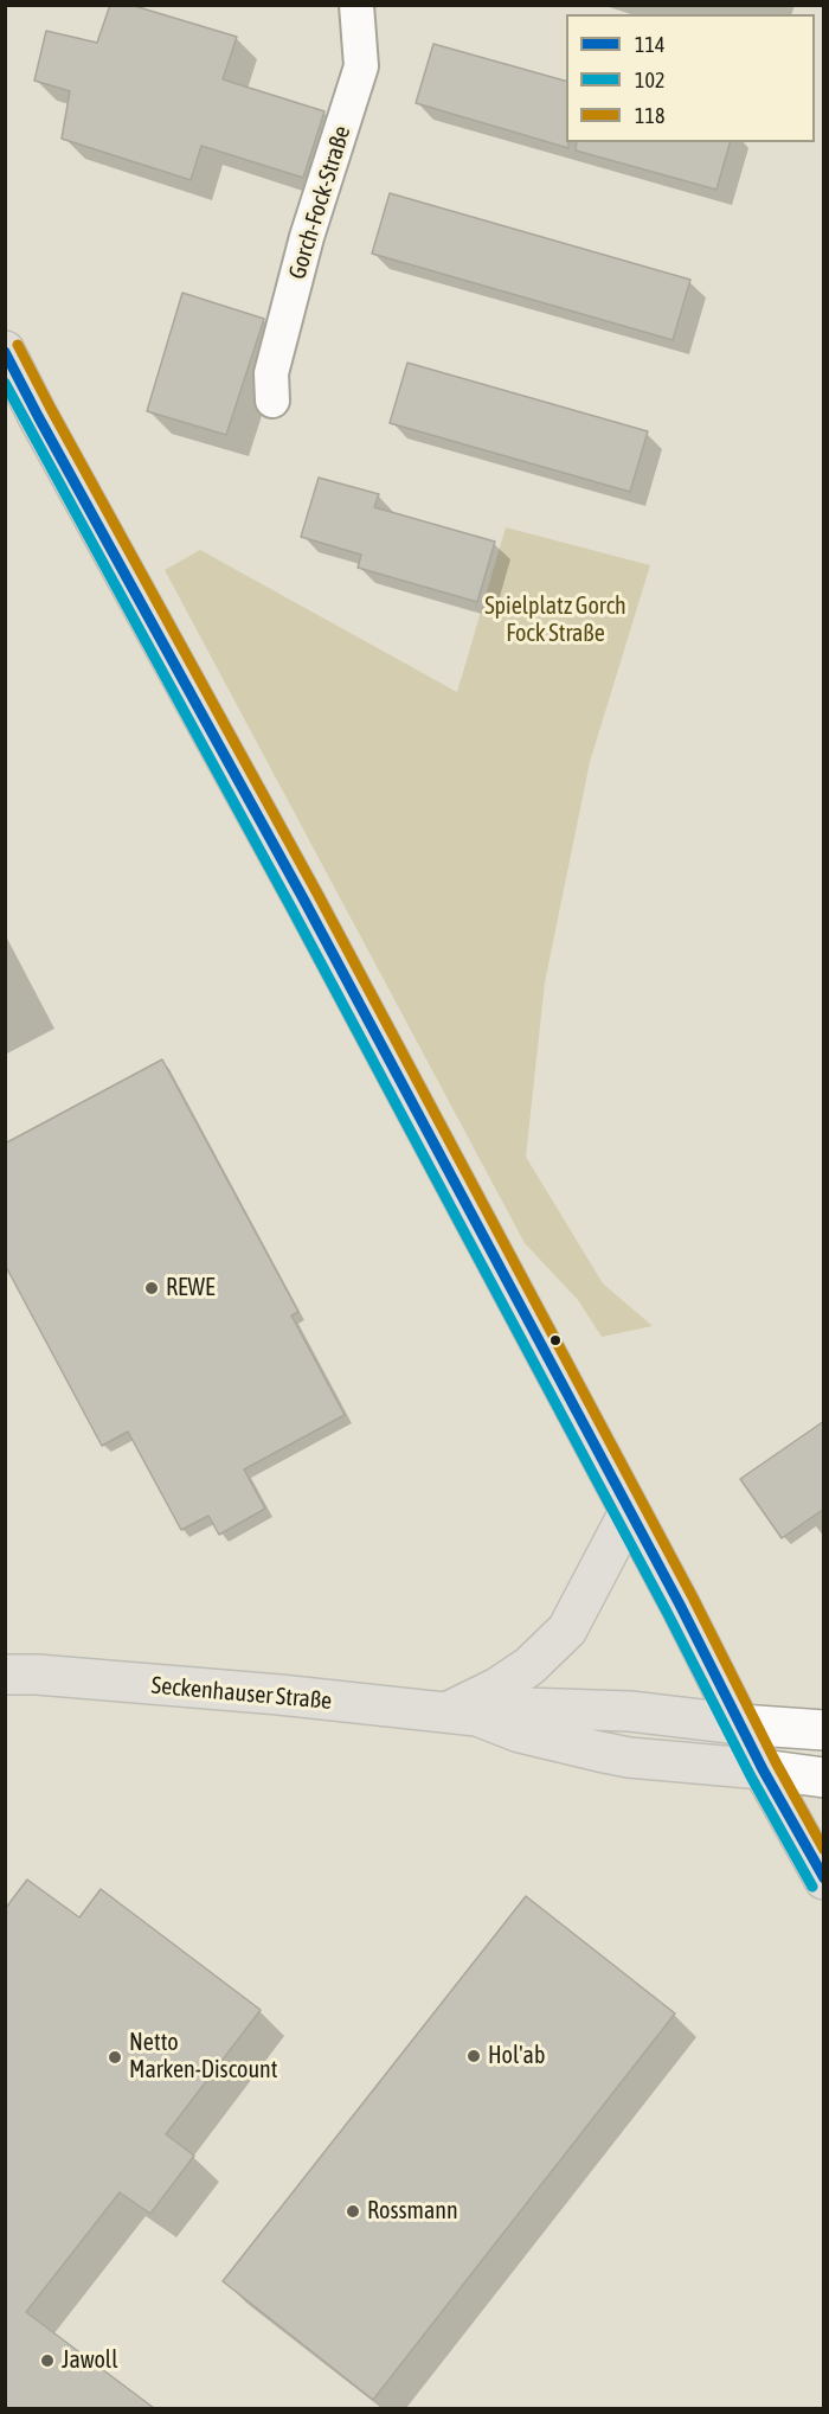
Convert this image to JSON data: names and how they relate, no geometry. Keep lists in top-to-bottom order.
{
  "streets": {
    "main road": ["Seckenhauser Straße"],
    "street": ["Gorch-Fock-Straße"]
  },
  "parks": ["Spielplatz Gorch Fock Straße"],
  "places": [
    "REWE",
    "Hol'ab",
    "Netto Marken-Discount",
    "Rossmann",
    "Jawoll"
  ],
  "lines": ["transit line 118", "transit line 114", "transit line 102"],
  "legend": ["114", "102", "118"]
}
